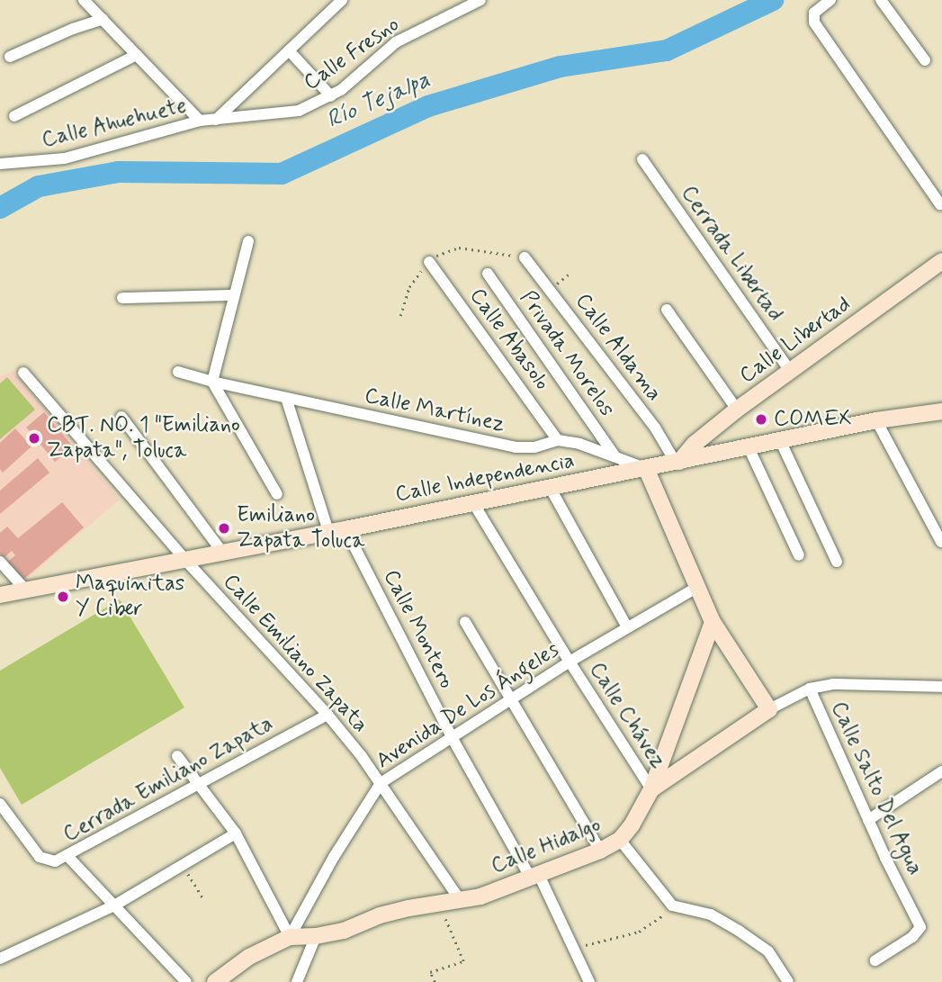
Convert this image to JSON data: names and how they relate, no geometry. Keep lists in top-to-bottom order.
{
  "streets": {
    "main road": ["Calle Libertad", "Calle Independencia", "Calle Hidalgo"],
    "street": [
      "Calle Fresno",
      "Calle Ahuehuete",
      "Cerrada Libertad",
      "Calle Abasolo",
      "Calle Aldama",
      "Privada Morelos",
      "Calle Martínez",
      "Calle Montero",
      "Calle Emiliano Zapata",
      "Avenida De Los Ángeles",
      "Calle Chávez",
      "Cerrada Emiliano Zapata",
      "Calle Salto Del Agua"
    ]
  },
  "crossings": [
    ["Calle Fresno", "Calle Ahuehuete"],
    ["Cerrada Libertad", "Calle Libertad"],
    ["Calle Abasolo", "Calle Martínez"],
    ["Calle Libertad", "Calle Aldama"],
    ["Calle Libertad", "Calle Independencia"],
    ["Calle Aldama", "Calle Independencia"],
    ["Privada Morelos", "Calle Martínez"],
    ["Calle Martínez", "Calle Independencia"],
    ["Calle Independencia", "Calle Montero"],
    ["Calle Independencia", "Calle Emiliano Zapata"],
    ["Calle Independencia", "Calle Chávez"],
    ["Calle Montero", "Avenida De Los Ángeles"],
    ["Calle Montero", "Calle Hidalgo"],
    ["Calle Emiliano Zapata", "Avenida De Los Ángeles"],
    ["Calle Emiliano Zapata", "Cerrada Emiliano Zapata"],
    ["Calle Emiliano Zapata", "Calle Hidalgo"],
    ["Avenida De Los Ángeles", "Calle Chávez"],
    ["Avenida De Los Ángeles", "Calle Hidalgo"],
    ["Calle Chávez", "Calle Hidalgo"],
    ["Calle Salto Del Agua", "Calle Hidalgo"]
  ],
  "water": ["Río Tejalpa"],
  "places": [
    "COMEX",
    "CBT. NO. 1 \"Emiliano Zapata\", Toluca",
    "Emiliano Zapata Toluca",
    "Maquinitas Y Ciber"
  ]
}
